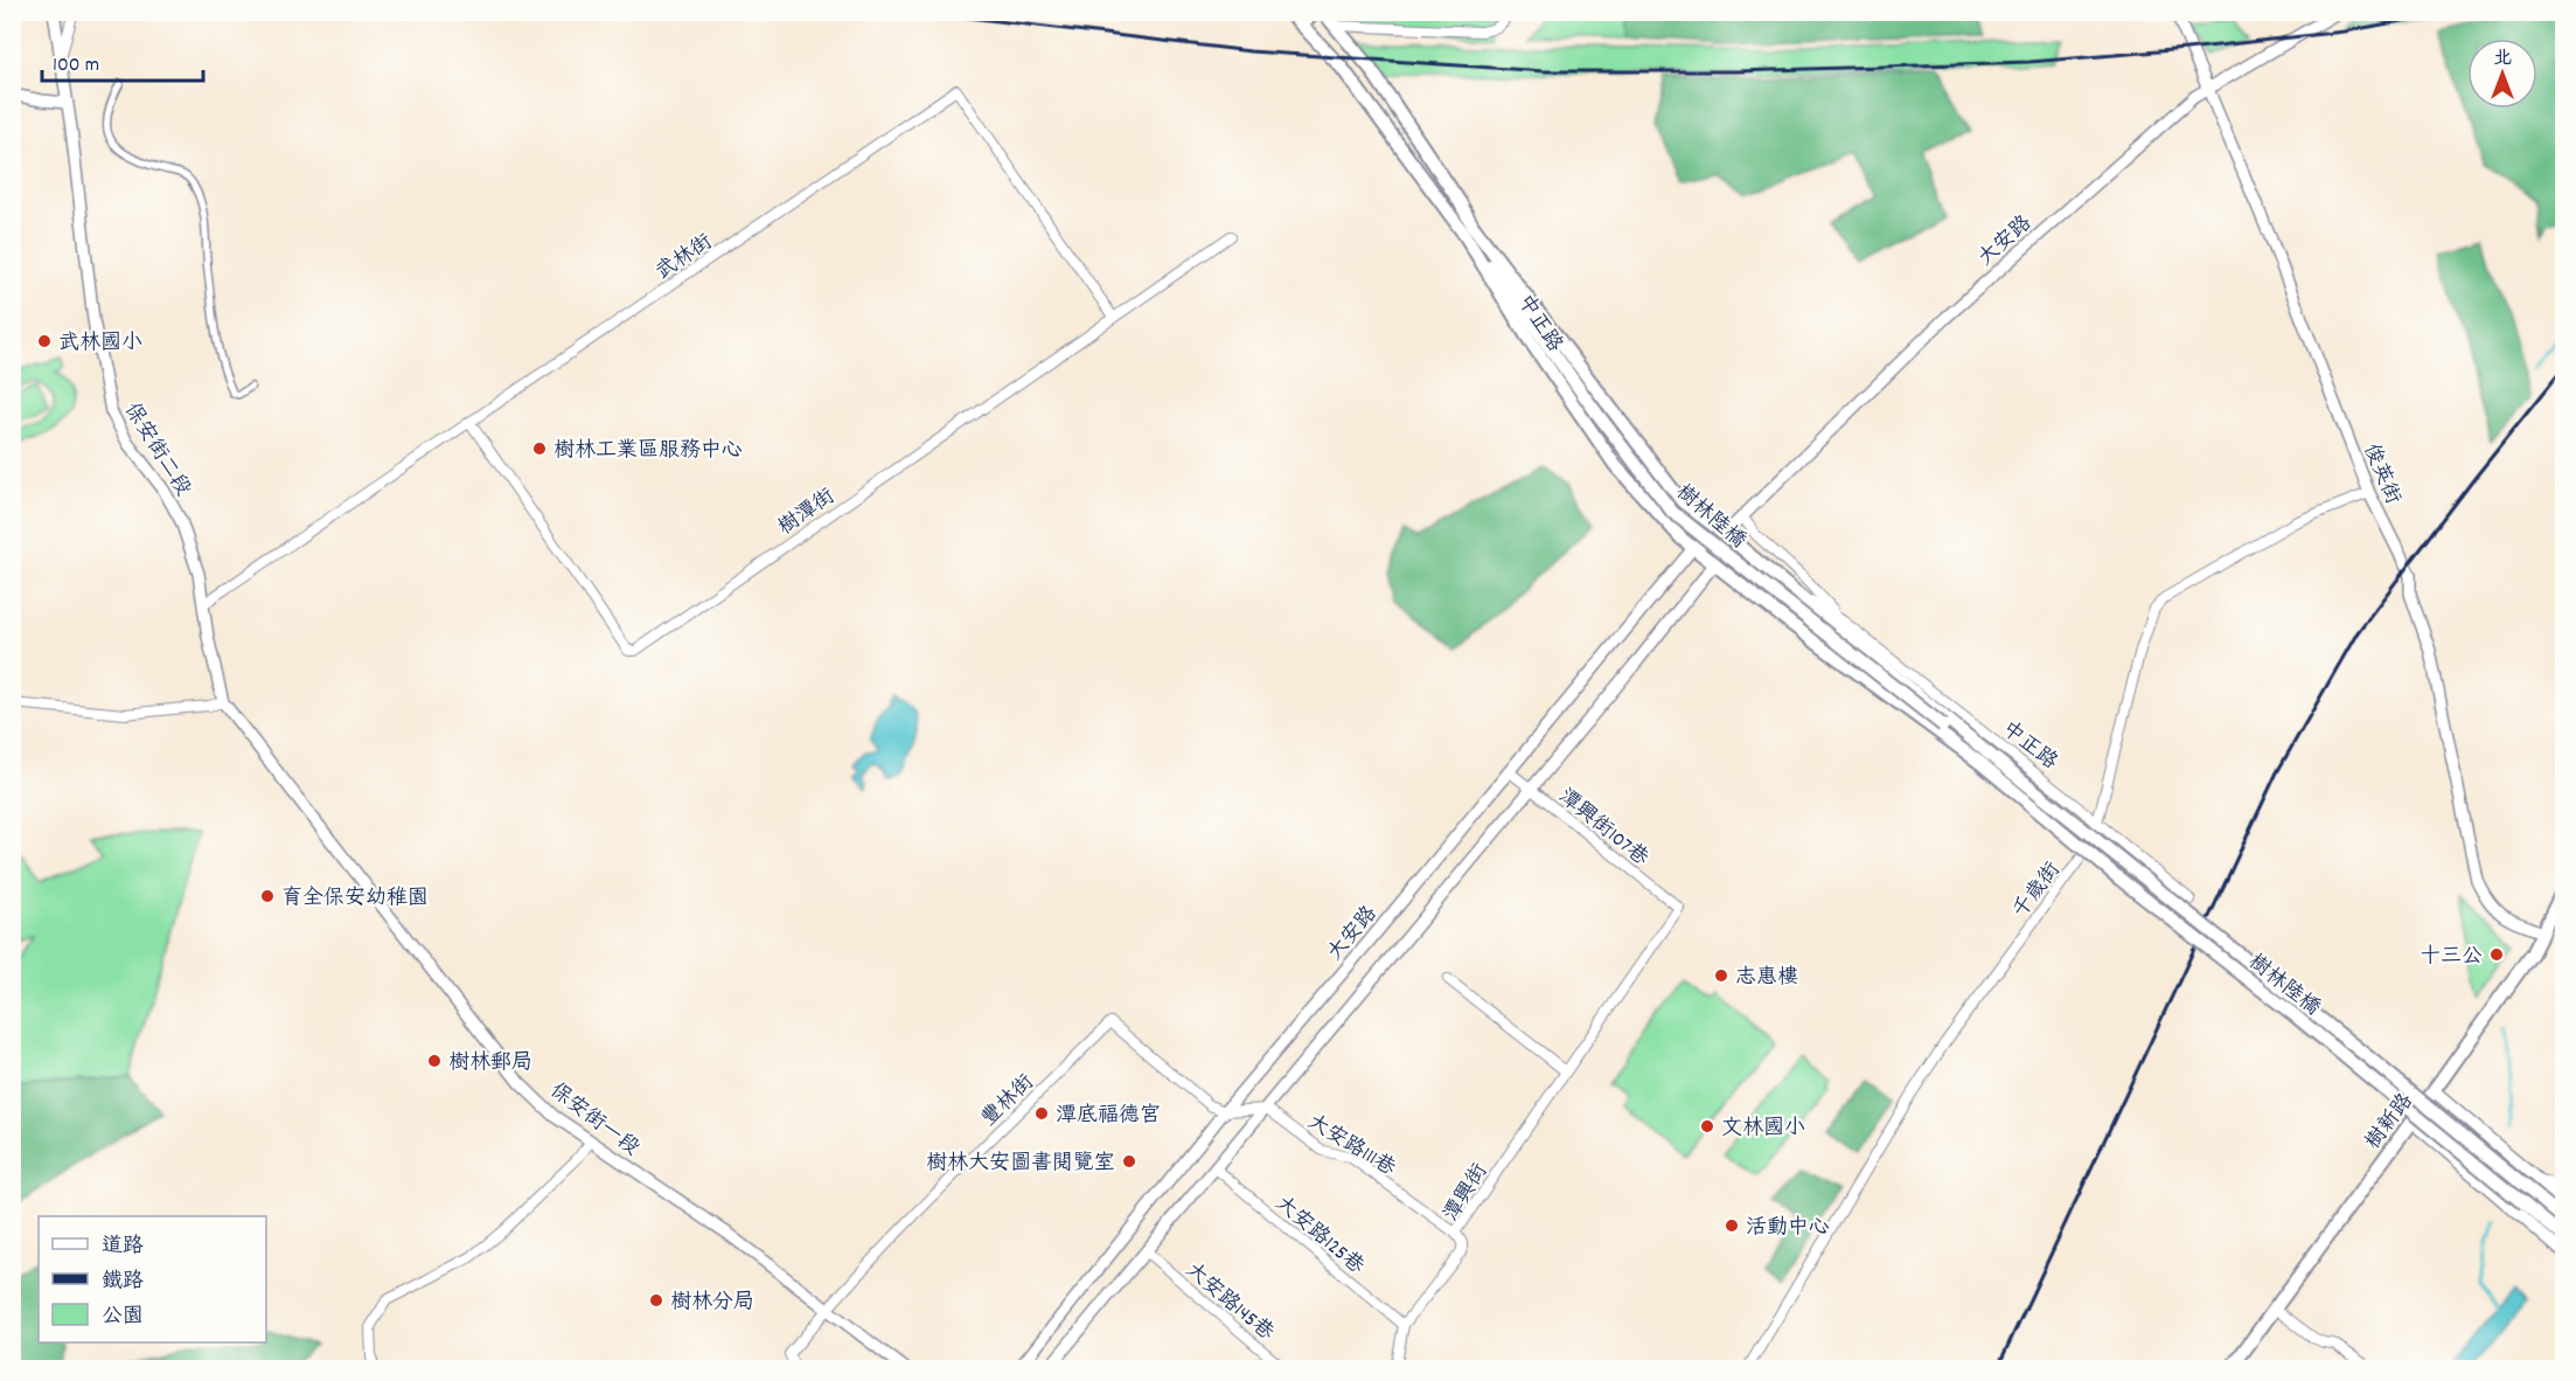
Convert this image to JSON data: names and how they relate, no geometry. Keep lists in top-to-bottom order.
{
  "streets": {
    "main road": ["中正路", "樹林陸橋", "樹新路"],
    "street": [
      "大安路",
      "武林街",
      "保安街二段",
      "俊英街",
      "樹潭街",
      "潭興街107巷",
      "千歲街",
      "豐林街",
      "保安街一段",
      "大安路111巷",
      "潭興街",
      "大安路125巷",
      "大安路145巷"
    ]
  },
  "crossings": [
    ["大安路", "中正路"],
    ["大安路", "俊英街"],
    ["大安路", "潭興街107巷"],
    ["大安路", "豐林街"],
    ["大安路", "大安路111巷"],
    ["大安路", "大安路125巷"],
    ["大安路", "大安路145巷"],
    ["武林街", "保安街二段"],
    ["武林街", "樹潭街"],
    ["中正路", "樹林陸橋"],
    ["中正路", "千歲街"],
    ["保安街二段", "保安街一段"],
    ["俊英街", "千歲街"],
    ["俊英街", "樹新路"],
    ["潭興街107巷", "潭興街"],
    ["豐林街", "保安街一段"],
    ["大安路111巷", "潭興街"],
    ["潭興街", "大安路125巷"]
  ],
  "places": [
    "武林國小",
    "樹林工業區服務中心",
    "育全保安幼稚園",
    "十三公",
    "志惠樓",
    "樹林郵局",
    "潭底福德宮",
    "文林國小",
    "樹林大安圖書閱覽室",
    "活動中心",
    "樹林分局"
  ],
  "legend": ["道路", "鐵路", "公園"],
  "scale_bar": "100 m",
  "north": "top"
}
